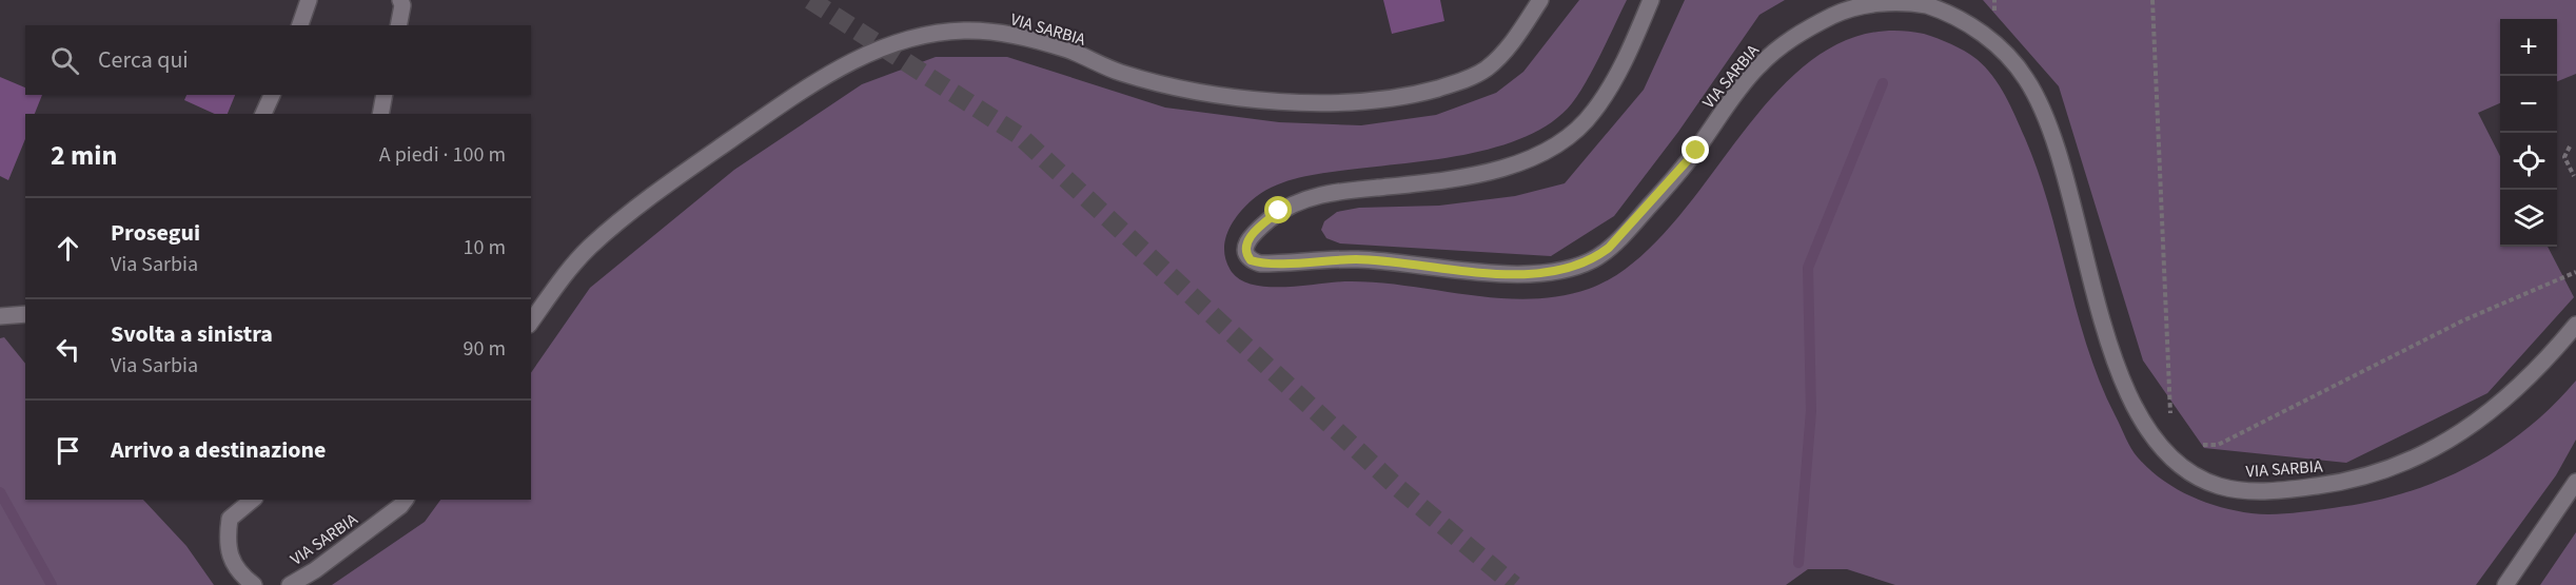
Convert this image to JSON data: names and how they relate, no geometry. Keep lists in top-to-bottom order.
{
  "streets": {
    "street": ["VIA SARBIA"]
  },
  "page": {
    "map_buttons": ["+", "−"],
    "search": "Cerca qui",
    "heading": ["2 min", "A piedi · 100 m"],
    "list": [
      ["Prosegui", "Via Sarbia", "10 m"],
      ["Svolta a sinistra", "Via Sarbia", "90 m"],
      "Arrivo a destinazione"
    ]
  }
}
